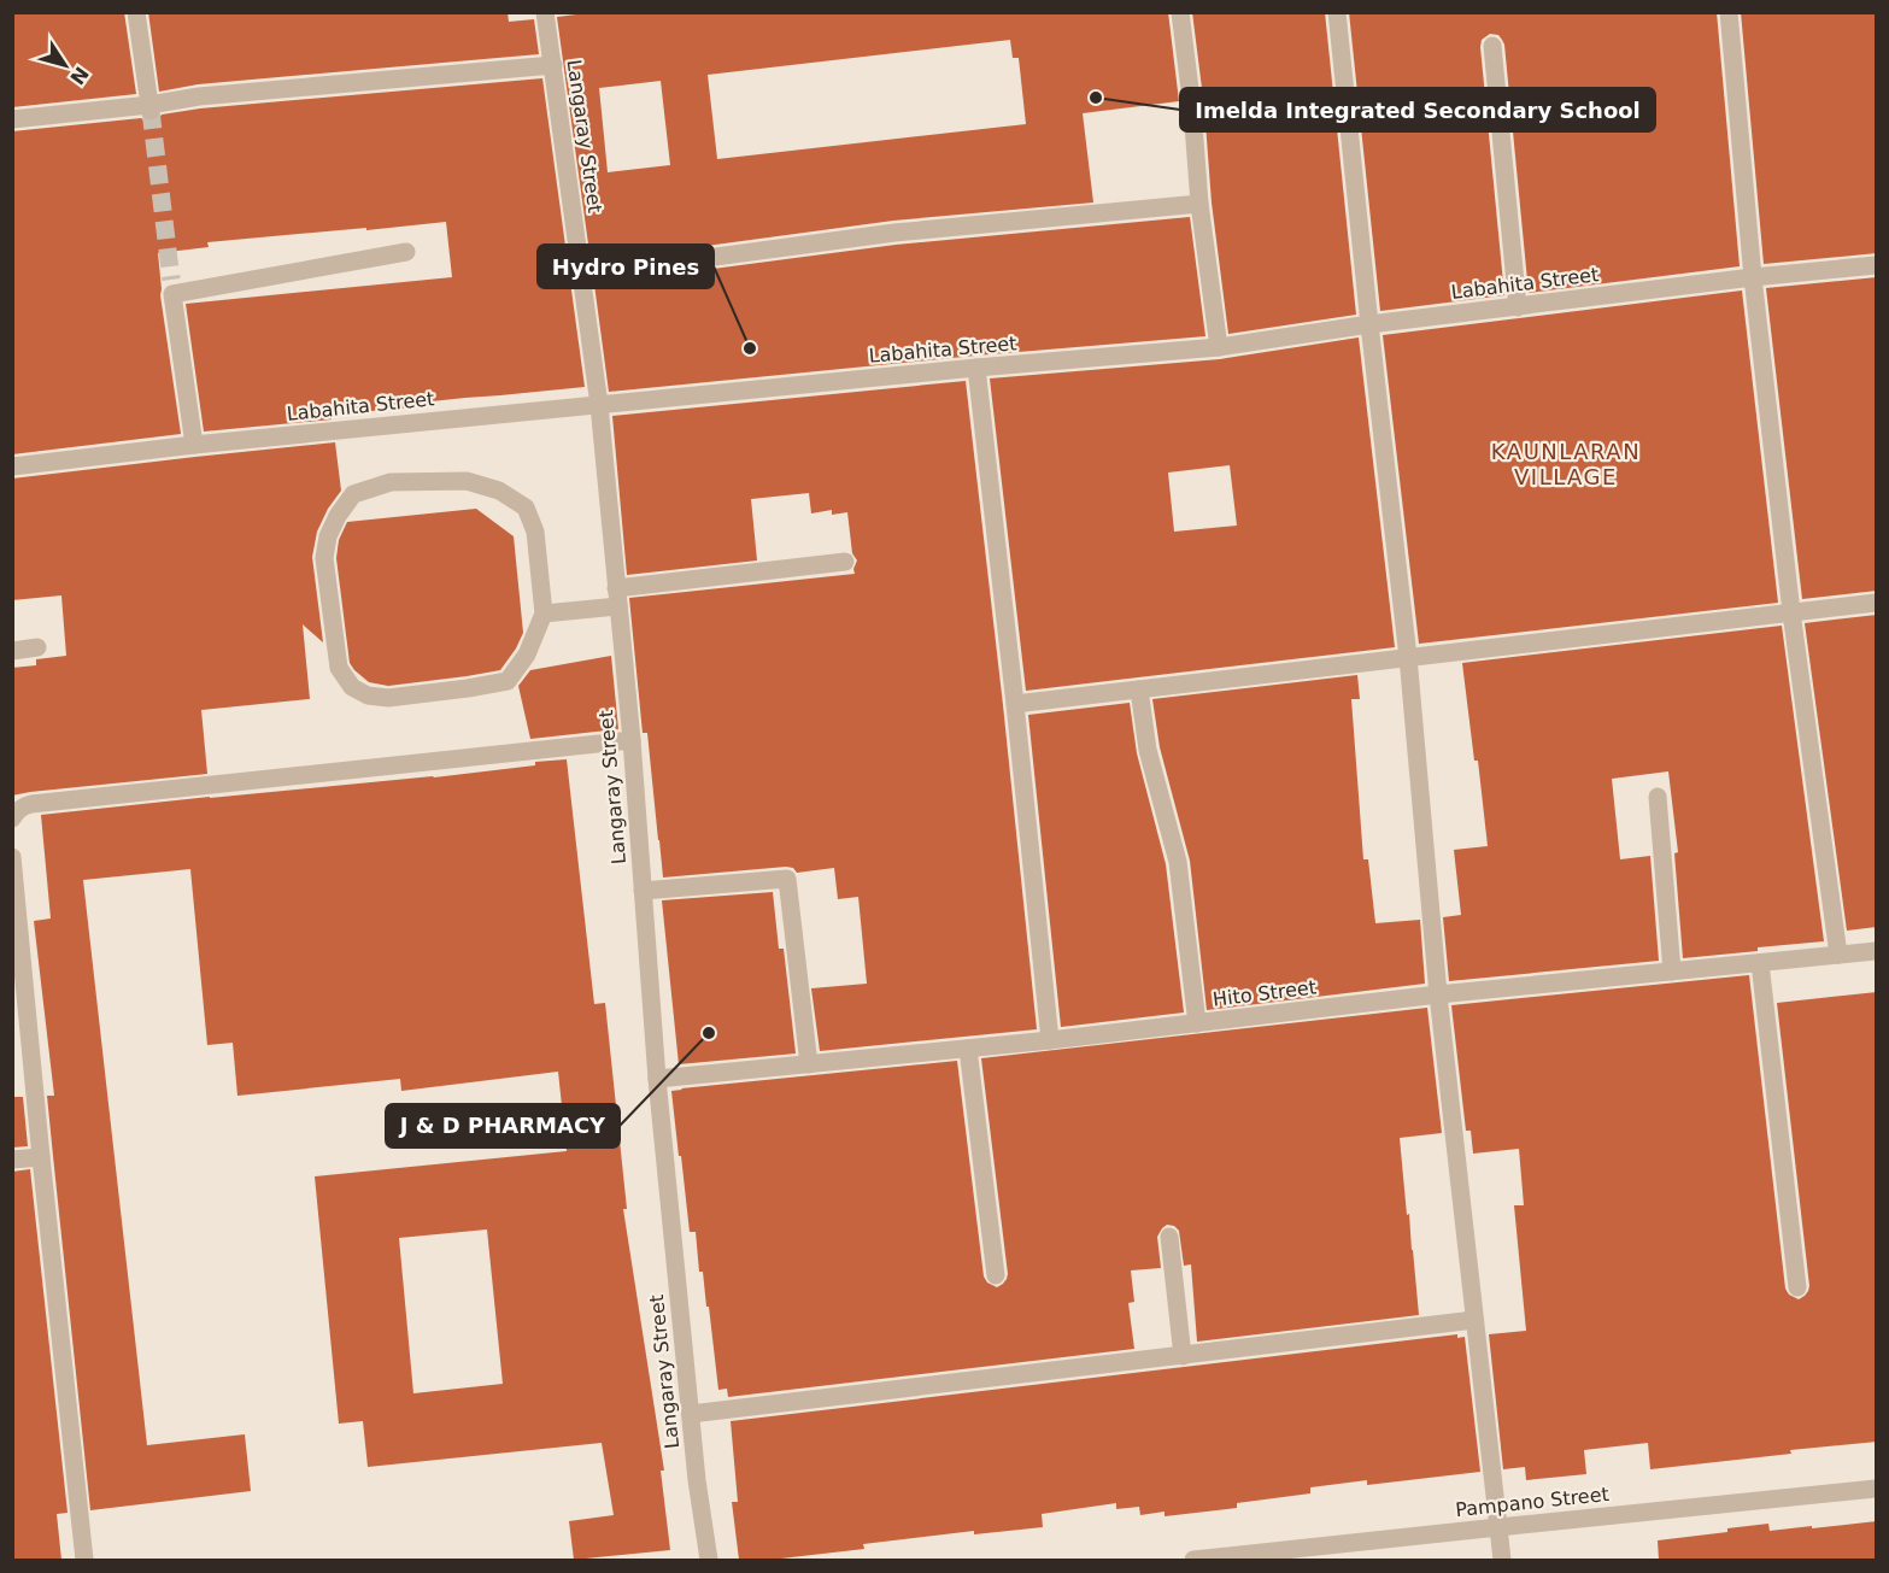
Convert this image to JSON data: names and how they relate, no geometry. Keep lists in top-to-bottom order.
{
  "streets": {
    "street": [
      "Langaray Street",
      "Labahita Street",
      "Hito Street",
      "Pampano Street"
    ]
  },
  "crossings": [
    ["Langaray Street", "Labahita Street"],
    ["Langaray Street", "Hito Street"]
  ],
  "districts": ["KAUNLARAN VILLAGE"],
  "places": ["Imelda Integrated Secondary School", "Hydro Pines", "J & D PHARMACY"],
  "north": "bottom right"
}
